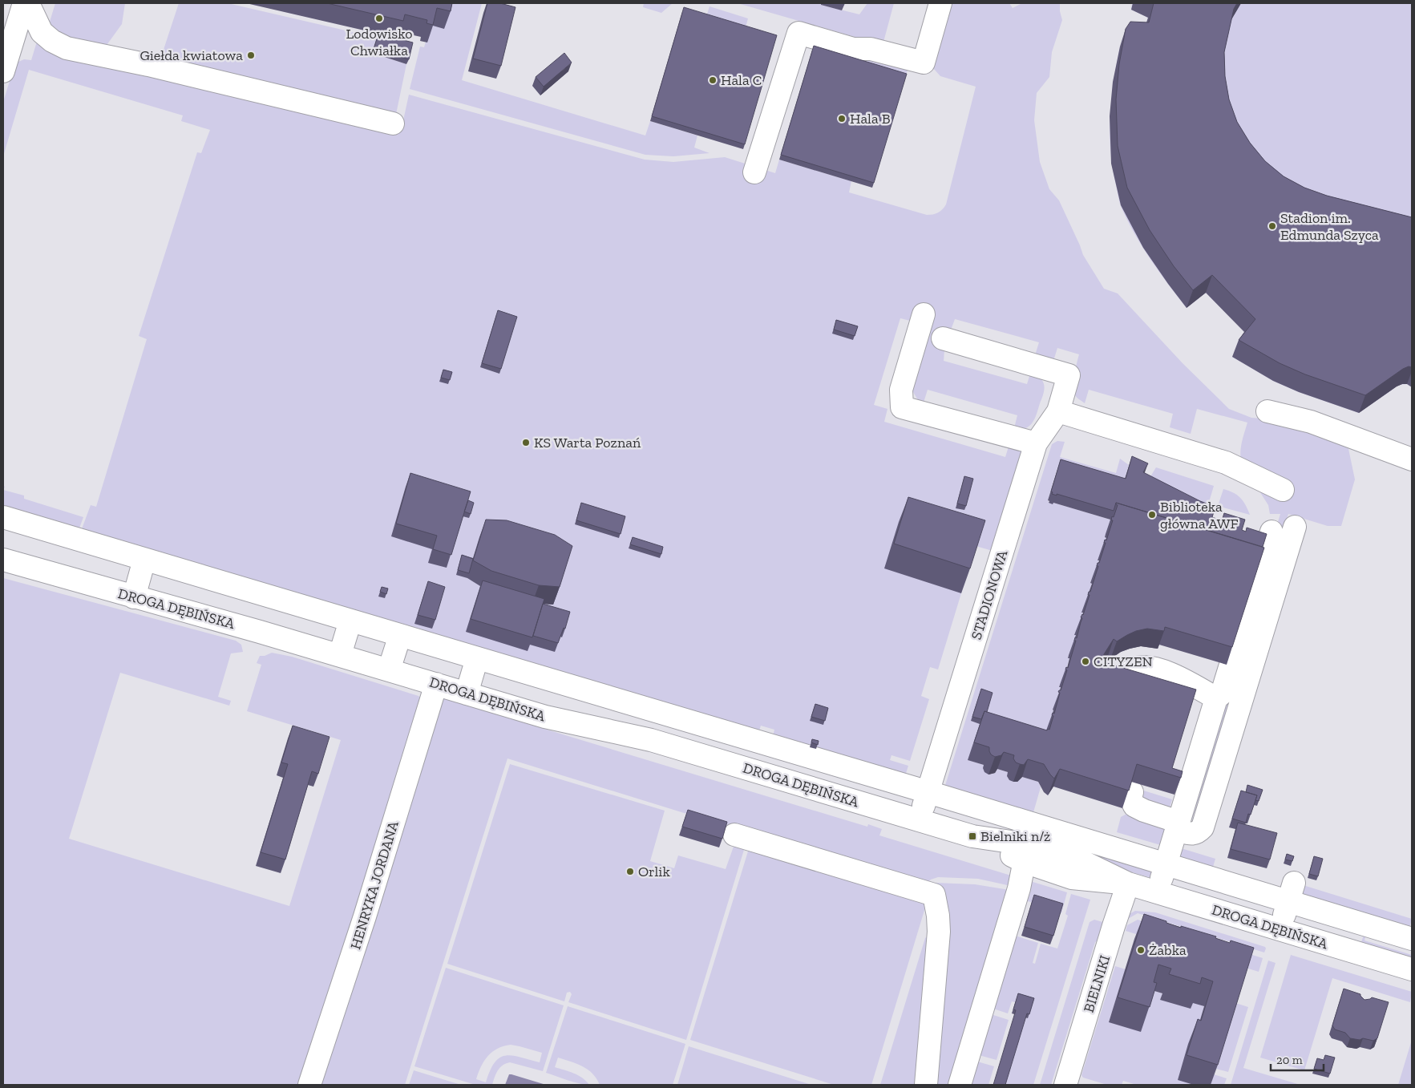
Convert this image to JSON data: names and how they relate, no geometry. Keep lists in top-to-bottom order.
{
  "streets": {
    "street": [
      "STADIONOWA",
      "DROGA DĘBIŃSKA",
      "HENRYKA JORDANA",
      "BIELNIKI"
    ]
  },
  "crossings": [
    ["STADIONOWA", "DROGA DĘBIŃSKA"],
    ["DROGA DĘBIŃSKA", "HENRYKA JORDANA"],
    ["DROGA DĘBIŃSKA", "BIELNIKI"]
  ],
  "places": {
    "other": [
      "Lodowisko Chwiałka",
      "Giełda kwiatowa",
      "Hala C",
      "Hala B",
      "Stadion im. Edmunda Szyca",
      "KS Warta Poznań",
      "Biblioteka główna AWF",
      "CITYZEN",
      "Orlik",
      "Żabka"
    ],
    "transit": ["Bielniki n/ż"]
  },
  "scale_bar": "20 m"
}
